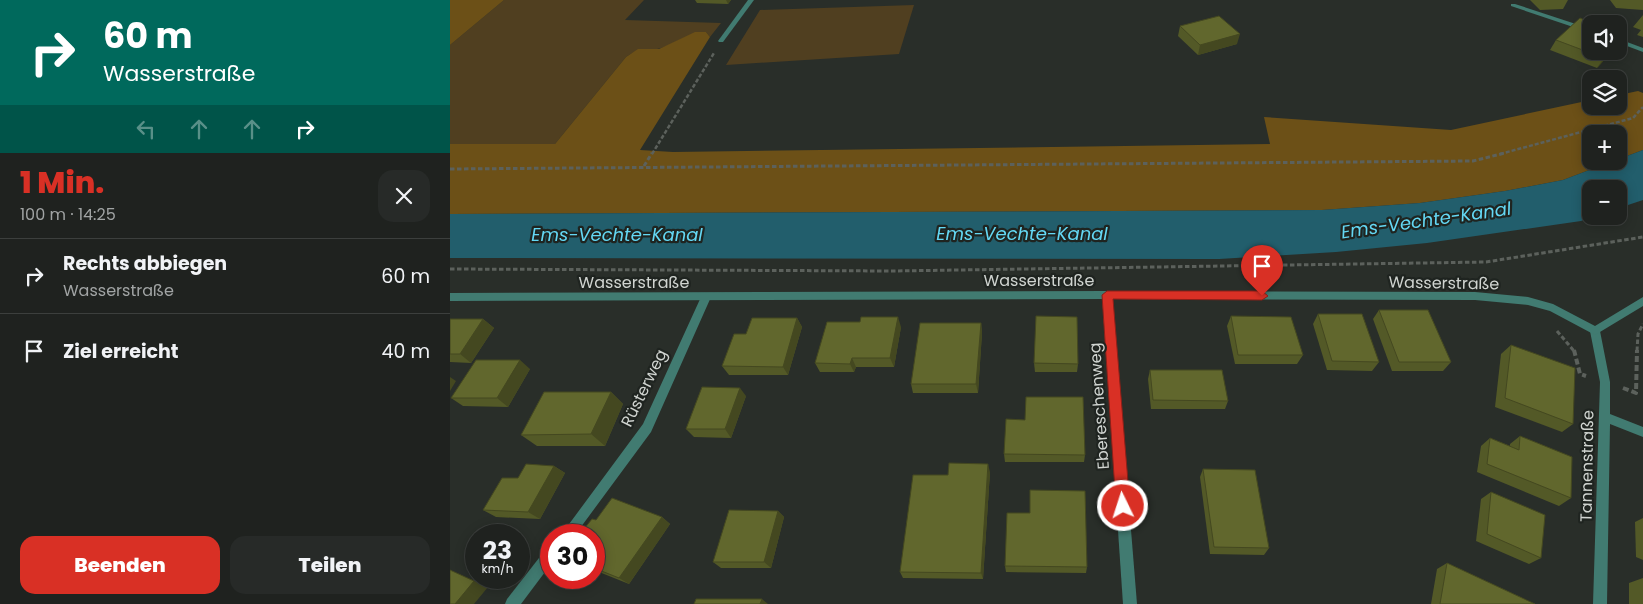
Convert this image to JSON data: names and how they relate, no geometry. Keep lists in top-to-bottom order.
{
  "streets": {
    "street": [
      "Wasserstraße",
      "Rüsterweg",
      "Ebereschenweg",
      "Tannenstraße"
    ]
  },
  "crossings": [
    ["Wasserstraße", "Rüsterweg"],
    ["Wasserstraße", "Ebereschenweg"],
    ["Wasserstraße", "Tannenstraße"]
  ],
  "water": ["Ems-Vechte-Kanal"],
  "page": {
    "turn": ["60 m", "Wasserstraße"],
    "map_buttons": ["+", "−"],
    "heading": ["1 Min.", "100 m · 14:25"],
    "list": [
      {
        "name": "Rechts abbiegen",
        "note": "Wasserstraße",
        "value": "60 m"
      },
      {
        "name": "Ziel erreicht",
        "value": "40 m"
      }
    ],
    "speed": "23 km/h",
    "limit": "30",
    "buttons": ["Beenden", "Teilen"]
  }
}
